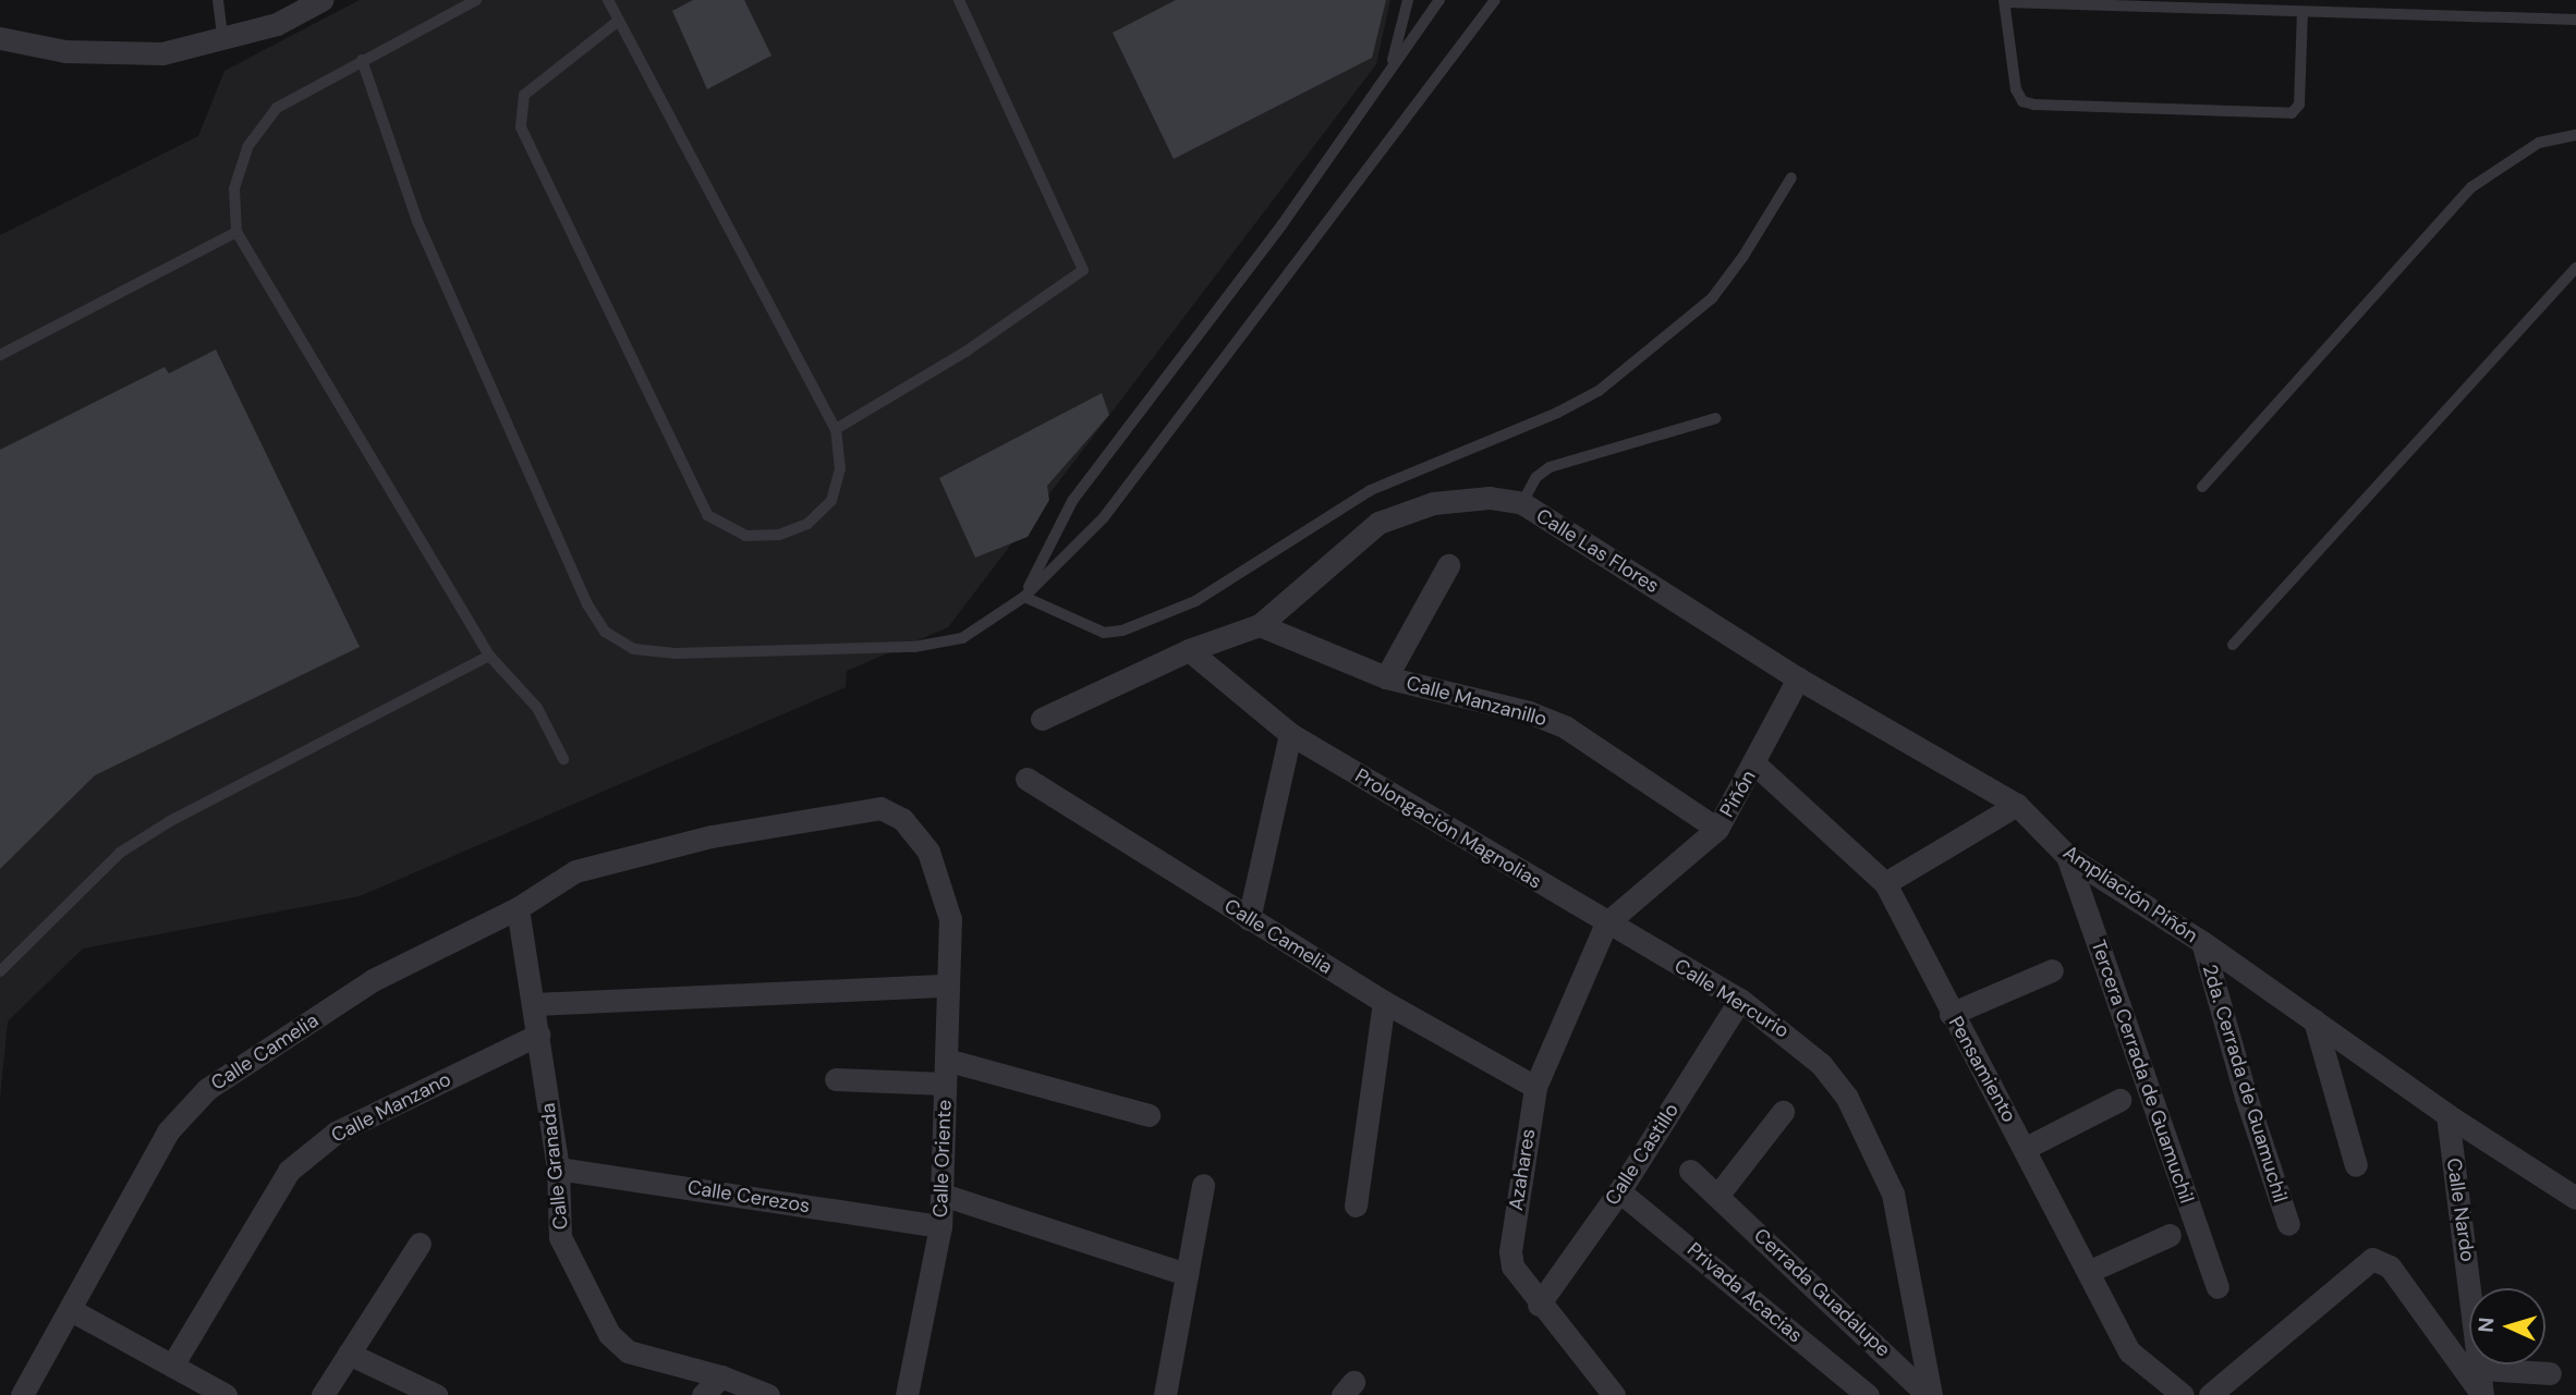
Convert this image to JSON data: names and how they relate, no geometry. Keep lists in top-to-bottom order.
{
  "streets": {
    "street": [
      "Calle Las Flores",
      "Calle Manzanillo",
      "Piñón",
      "Prolongación Magnolias",
      "Ampliación Piñón",
      "Calle Camelia",
      "Calle Mercurio",
      "Pensamiento",
      "Tercera Cerrada de Guamuchil",
      "2da. Cerrada de Guamuchil",
      "Calle Manzano",
      "Calle Castillo",
      "Calle Oriente",
      "Calle Granada",
      "Azahares",
      "Calle Cerezos",
      "Calle Nardo",
      "Privada Acacias",
      "Cerrada Guadalupe"
    ]
  },
  "crossings": [
    ["Calle Las Flores", "Calle Manzanillo"],
    ["Calle Las Flores", "Piñón"],
    ["Calle Las Flores", "Ampliación Piñón"],
    ["Calle Manzanillo", "Piñón"],
    ["Piñón", "Prolongación Magnolias"],
    ["Piñón", "Ampliación Piñón"],
    ["Piñón", "Calle Mercurio"],
    ["Piñón", "Pensamiento"],
    ["Piñón", "Azahares"],
    ["Prolongación Magnolias", "Calle Mercurio"],
    ["Prolongación Magnolias", "Azahares"],
    ["Ampliación Piñón", "Tercera Cerrada de Guamuchil"],
    ["Ampliación Piñón", "2da. Cerrada de Guamuchil"],
    ["Ampliación Piñón", "Calle Nardo"],
    ["Calle Camelia", "Calle Oriente"],
    ["Calle Camelia", "Calle Granada"],
    ["Calle Camelia", "Azahares"],
    ["Calle Mercurio", "Calle Castillo"],
    ["Calle Mercurio", "Azahares"],
    ["Calle Mercurio", "Cerrada Guadalupe"],
    ["Calle Manzano", "Calle Granada"],
    ["Calle Castillo", "Azahares"],
    ["Calle Castillo", "Privada Acacias"],
    ["Calle Oriente", "Calle Cerezos"],
    ["Calle Granada", "Calle Cerezos"]
  ],
  "north": "left"
}
